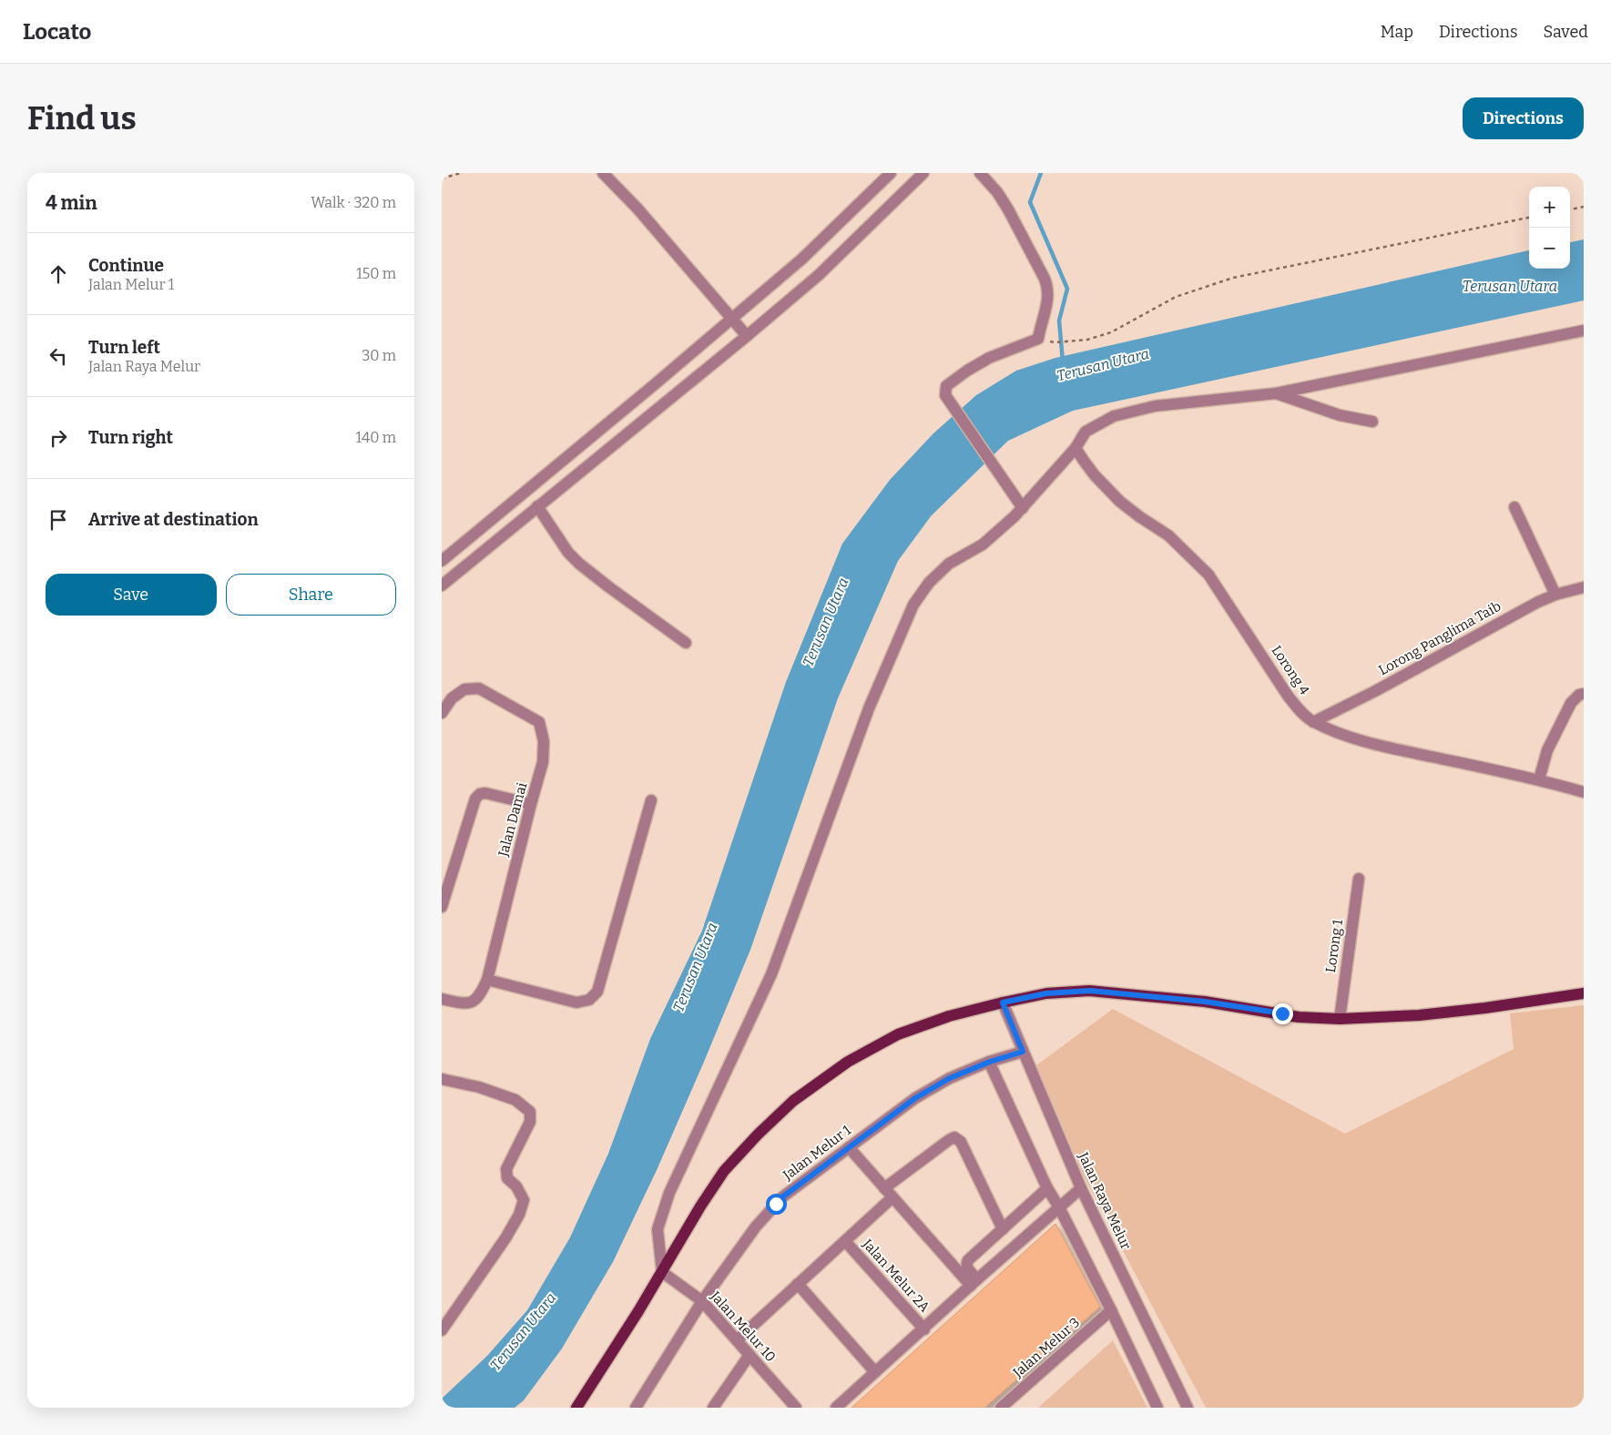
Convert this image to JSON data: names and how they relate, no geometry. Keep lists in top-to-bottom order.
{
  "streets": {
    "street": [
      "Lorong Panglima Taib",
      "Lorong 4",
      "Jalan Damai",
      "Lorong 1",
      "Jalan Melur 1",
      "Jalan Raya Melur",
      "Jalan Melur 2A",
      "Jalan Melur 10",
      "Jalan Melur 3"
    ]
  },
  "crossings": [
    ["Lorong Panglima Taib", "Lorong 4"],
    ["Jalan Melur 1", "Jalan Raya Melur"],
    ["Jalan Melur 1", "Jalan Melur 10"]
  ],
  "water": ["Terusan Utara"],
  "page": {
    "header": "Locato",
    "nav": ["Map", "Directions", "Saved"],
    "buttons": [
      "Directions",
      ["Save", "Share"]
    ],
    "title": "Find us",
    "heading": ["4 min", "Walk · 320 m"],
    "map_buttons": ["+", "−"],
    "list": [
      ["Continue", "Jalan Melur 1", "150 m"],
      ["Turn left", "Jalan Raya Melur", "30 m"],
      ["Turn right", "140 m"],
      "Arrive at destination"
    ]
  }
}
